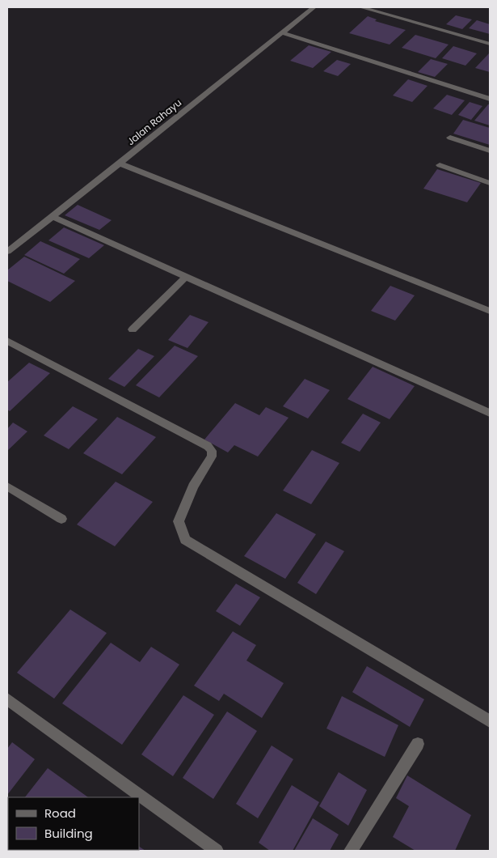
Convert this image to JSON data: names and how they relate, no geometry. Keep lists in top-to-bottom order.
{
  "streets": {
    "street": ["Jalan Rahayu"]
  },
  "legend": ["Road", "Building"]
}
